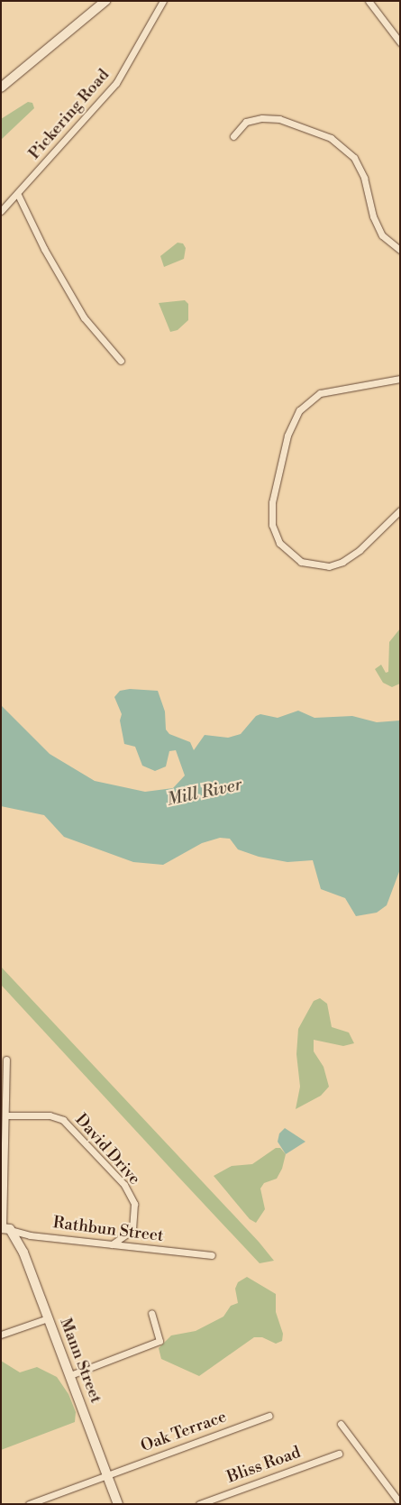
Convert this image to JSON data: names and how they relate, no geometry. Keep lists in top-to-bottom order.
{
  "streets": {
    "street": [
      "Pickering Road",
      "David Drive",
      "Rathbun Street",
      "Mann Street",
      "Oak Terrace",
      "Bliss Road"
    ]
  },
  "crossings": [
    ["David Drive", "Rathbun Street"],
    ["Rathbun Street", "Mann Street"],
    ["Mann Street", "Oak Terrace"]
  ],
  "water": ["Mill River"]
}
